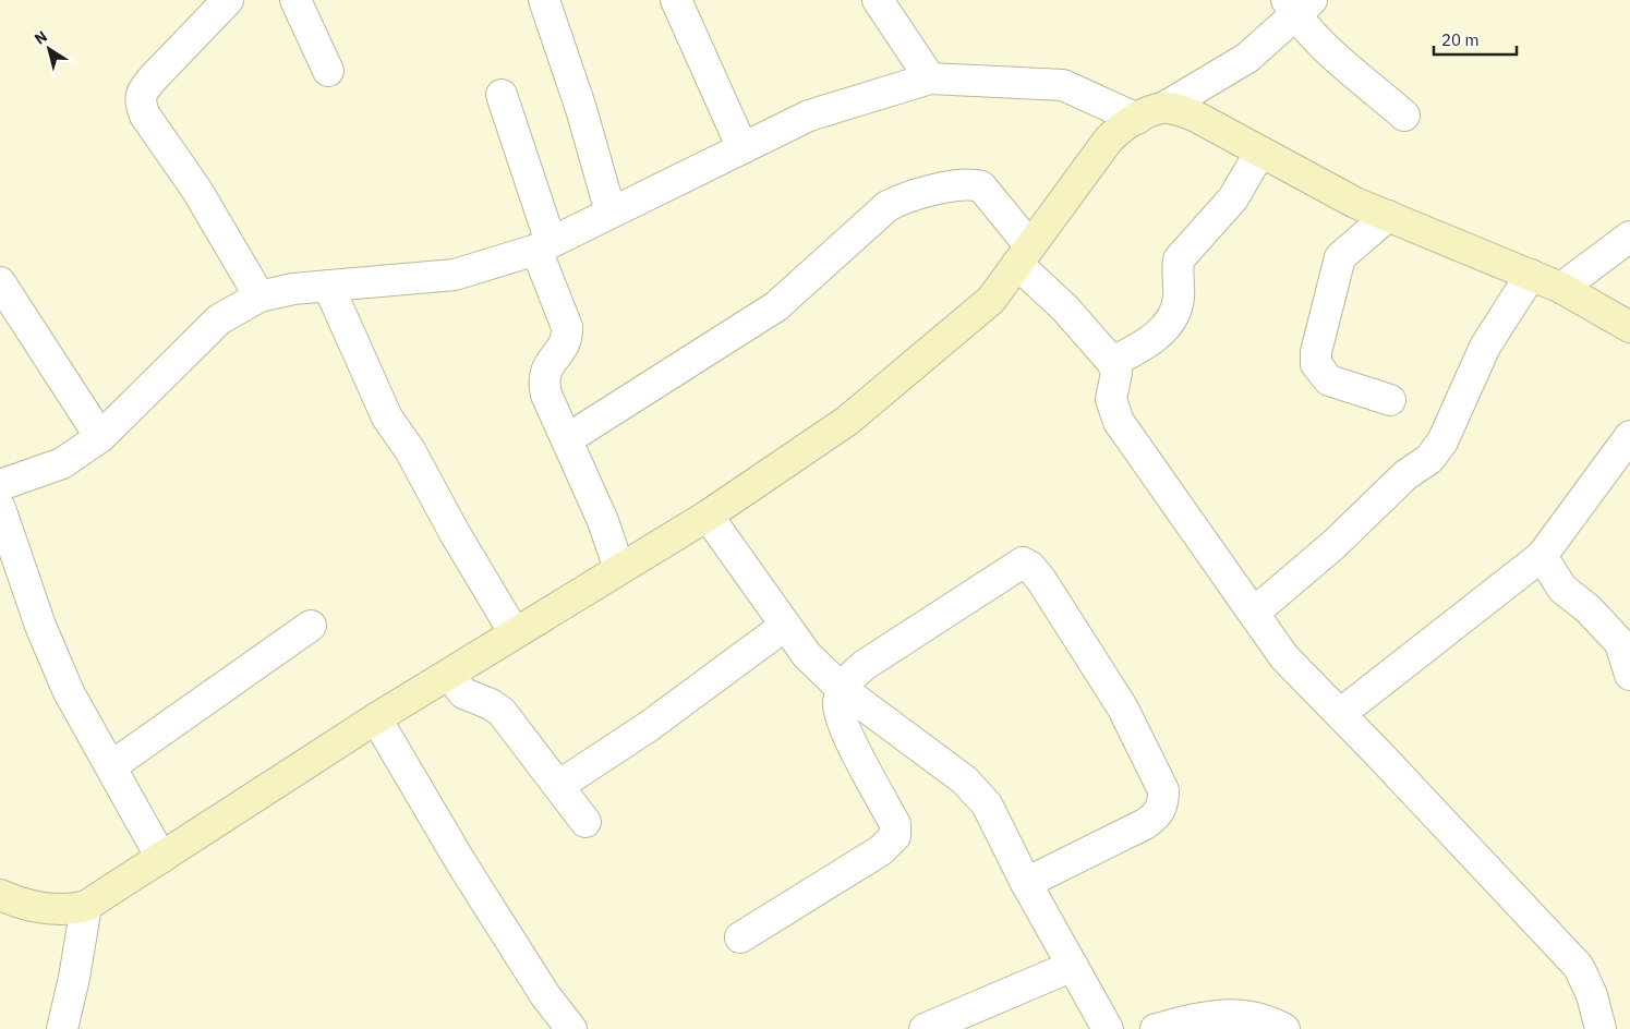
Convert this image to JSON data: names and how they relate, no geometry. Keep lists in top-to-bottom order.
{
  "scale_bar": "20 m",
  "north": "top left"
}
